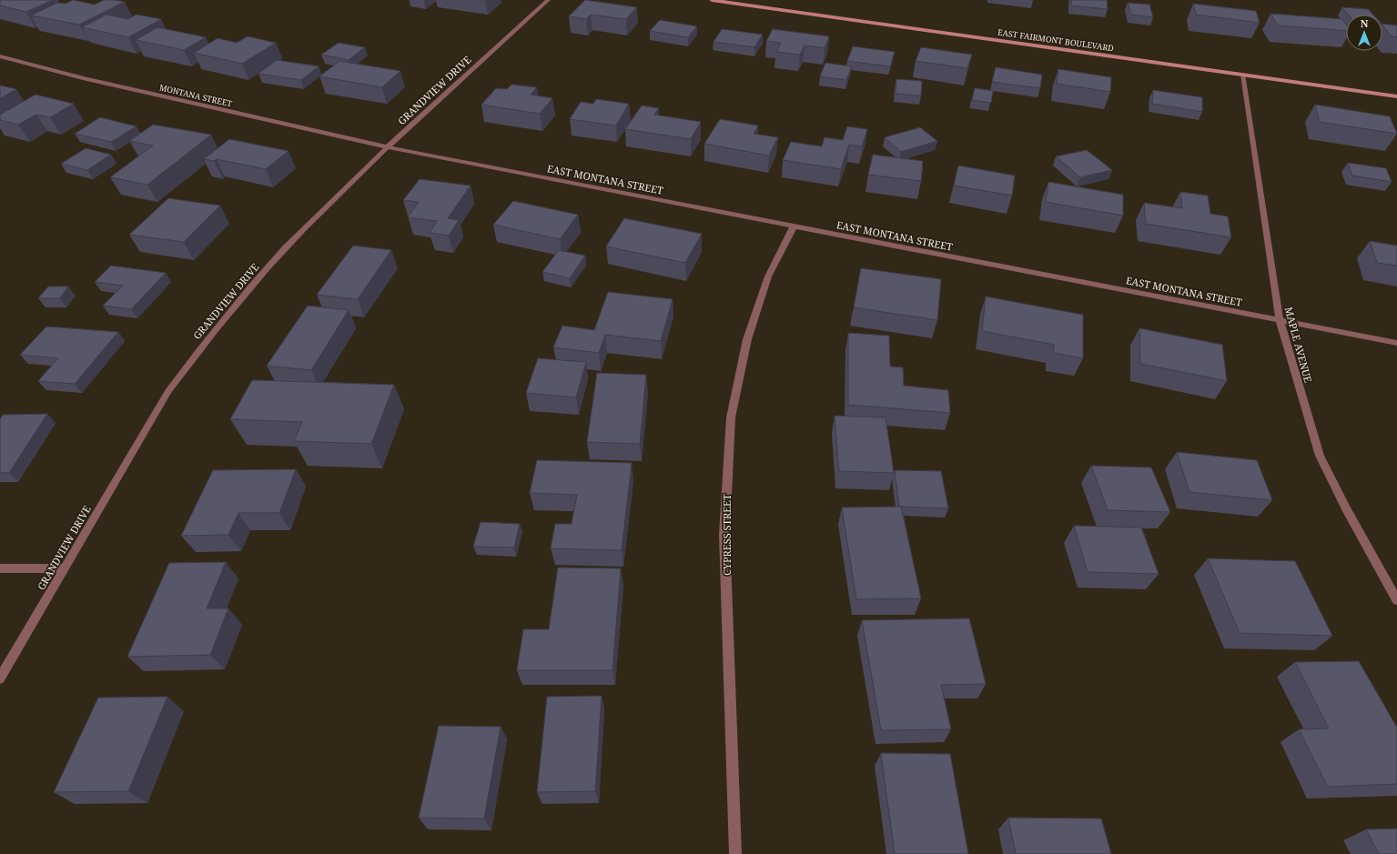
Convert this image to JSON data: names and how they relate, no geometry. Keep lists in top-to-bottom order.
{
  "streets": {
    "street": [
      "EAST FAIRMONT BOULEVARD",
      "GRANDVIEW DRIVE",
      "MONTANA STREET",
      "EAST MONTANA STREET",
      "MAPLE AVENUE",
      "CYPRESS STREET"
    ]
  },
  "crossings": [
    ["EAST FAIRMONT BOULEVARD", "MAPLE AVENUE"],
    ["GRANDVIEW DRIVE", "MONTANA STREET"],
    ["GRANDVIEW DRIVE", "EAST MONTANA STREET"],
    ["MONTANA STREET", "EAST MONTANA STREET"],
    ["EAST MONTANA STREET", "MAPLE AVENUE"],
    ["EAST MONTANA STREET", "CYPRESS STREET"]
  ],
  "north": "top"
}
